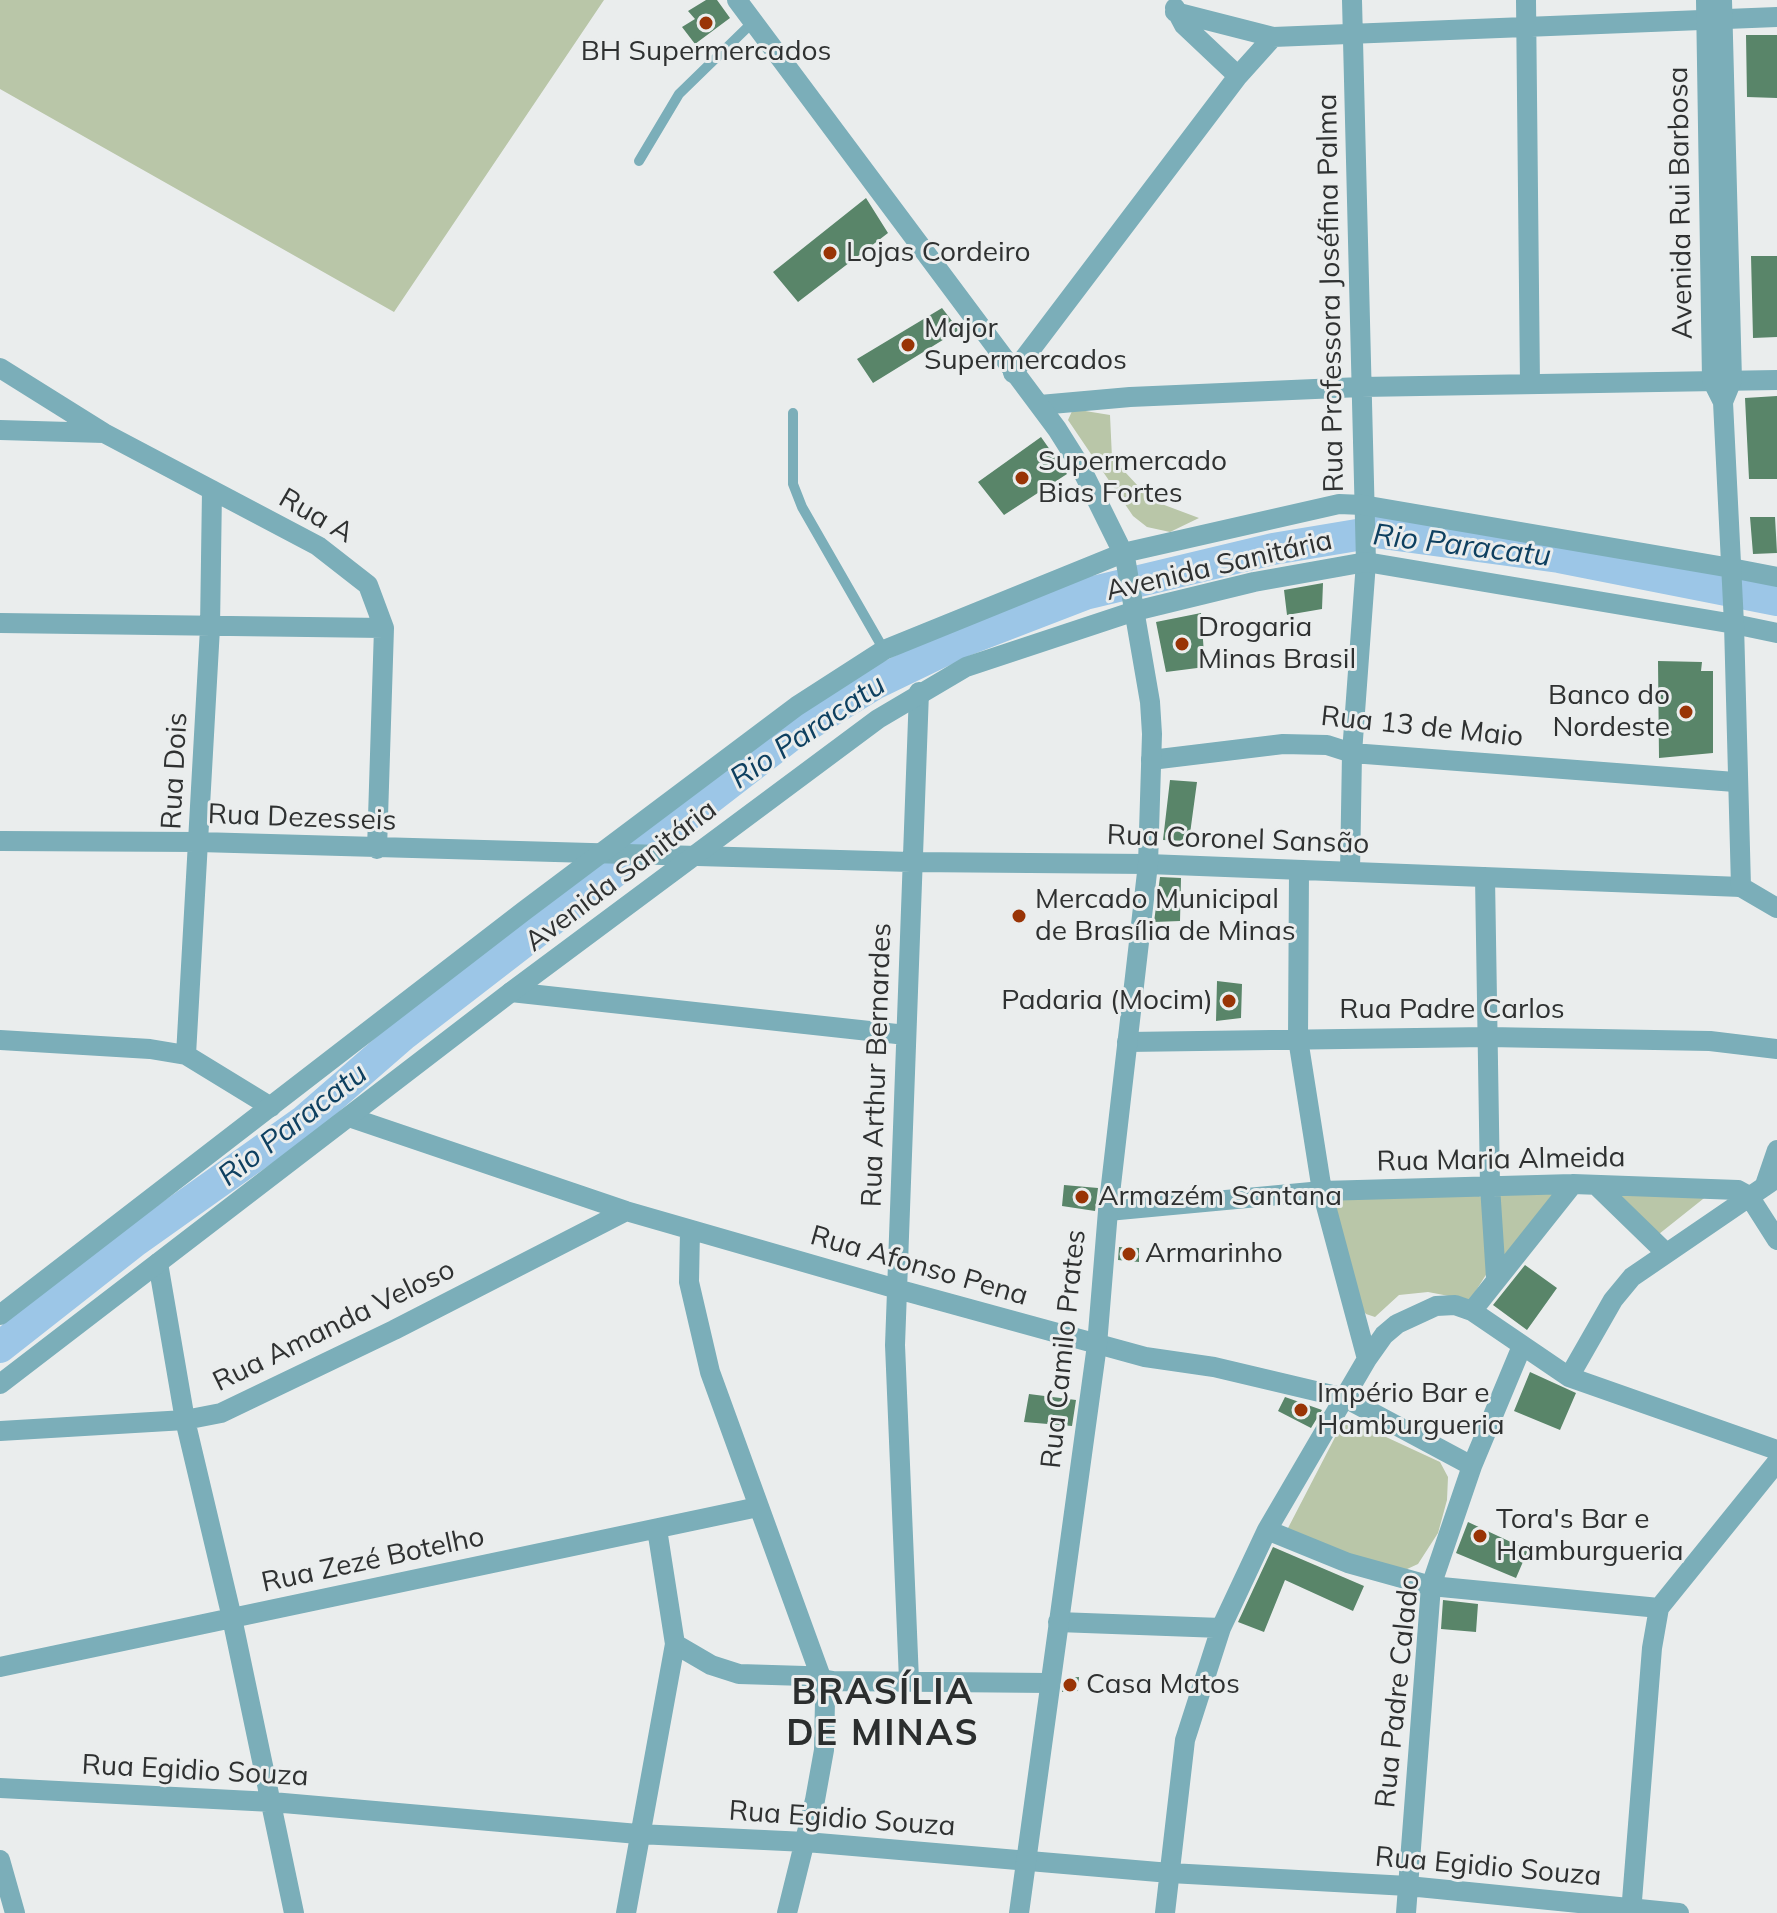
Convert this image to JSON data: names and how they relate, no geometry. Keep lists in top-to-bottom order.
{
  "streets": {
    "street": [
      "Avenida Rui Barbosa",
      "Rua Professora Joséfina Palma",
      "Rua A",
      "Avenida Sanitária",
      "Rua 13 de Maio",
      "Rua Dois",
      "Rua Dezesseis",
      "Rua Coronel Sansão",
      "Rua Padre Carlos",
      "Rua Arthur Bernardes",
      "Rua Maria Almeida",
      "Rua Afonso Pena",
      "Rua Amanda Veloso",
      "Rua Camilo Prates",
      "Rua Zezé Botelho",
      "Rua Padre Calado",
      "Rua Egidio Souza"
    ]
  },
  "crossings": [
    ["Avenida Rui Barbosa", "Avenida Sanitária"],
    ["Avenida Rui Barbosa", "Rua 13 de Maio"],
    ["Avenida Rui Barbosa", "Rua Coronel Sansão"],
    ["Rua Professora Joséfina Palma", "Avenida Sanitária"],
    ["Rua Professora Joséfina Palma", "Rua 13 de Maio"],
    ["Rua Professora Joséfina Palma", "Rua Coronel Sansão"],
    ["Rua A", "Rua Dois"],
    ["Rua A", "Rua Dezesseis"],
    ["Avenida Sanitária", "Rua Dezesseis"],
    ["Avenida Sanitária", "Rua Coronel Sansão"],
    ["Avenida Sanitária", "Rua Arthur Bernardes"],
    ["Avenida Sanitária", "Rua Afonso Pena"],
    ["Avenida Sanitária", "Rua Camilo Prates"],
    ["Rua 13 de Maio", "Rua Camilo Prates"],
    ["Rua Dois", "Rua Dezesseis"],
    ["Rua Dezesseis", "Rua Coronel Sansão"],
    ["Rua Coronel Sansão", "Rua Arthur Bernardes"],
    ["Rua Coronel Sansão", "Rua Camilo Prates"],
    ["Rua Padre Carlos", "Rua Camilo Prates"],
    ["Rua Arthur Bernardes", "Rua Afonso Pena"],
    ["Rua Maria Almeida", "Rua Camilo Prates"],
    ["Rua Afonso Pena", "Rua Amanda Veloso"],
    ["Rua Afonso Pena", "Rua Camilo Prates"],
    ["Rua Afonso Pena", "Rua Padre Calado"],
    ["Rua Camilo Prates", "Rua Egidio Souza"],
    ["Rua Padre Calado", "Rua Egidio Souza"]
  ],
  "districts": ["BRASÍLIA DE MINAS"],
  "water": ["Rio Paracatu"],
  "places": [
    "BH Supermercados",
    "Lojas Cordeiro",
    "Major Supermercados",
    "Supermercado Bias Fortes",
    "Drogaria Minas Brasil",
    "Banco do Nordeste",
    "Mercado Municipal de Brasília de Minas",
    "Padaria (Mocim)",
    "Armazém Santana",
    "Armarinho",
    "Império Bar e Hamburgueria",
    "Tora's Bar e Hamburgueria",
    "Casa Matos"
  ]
}
